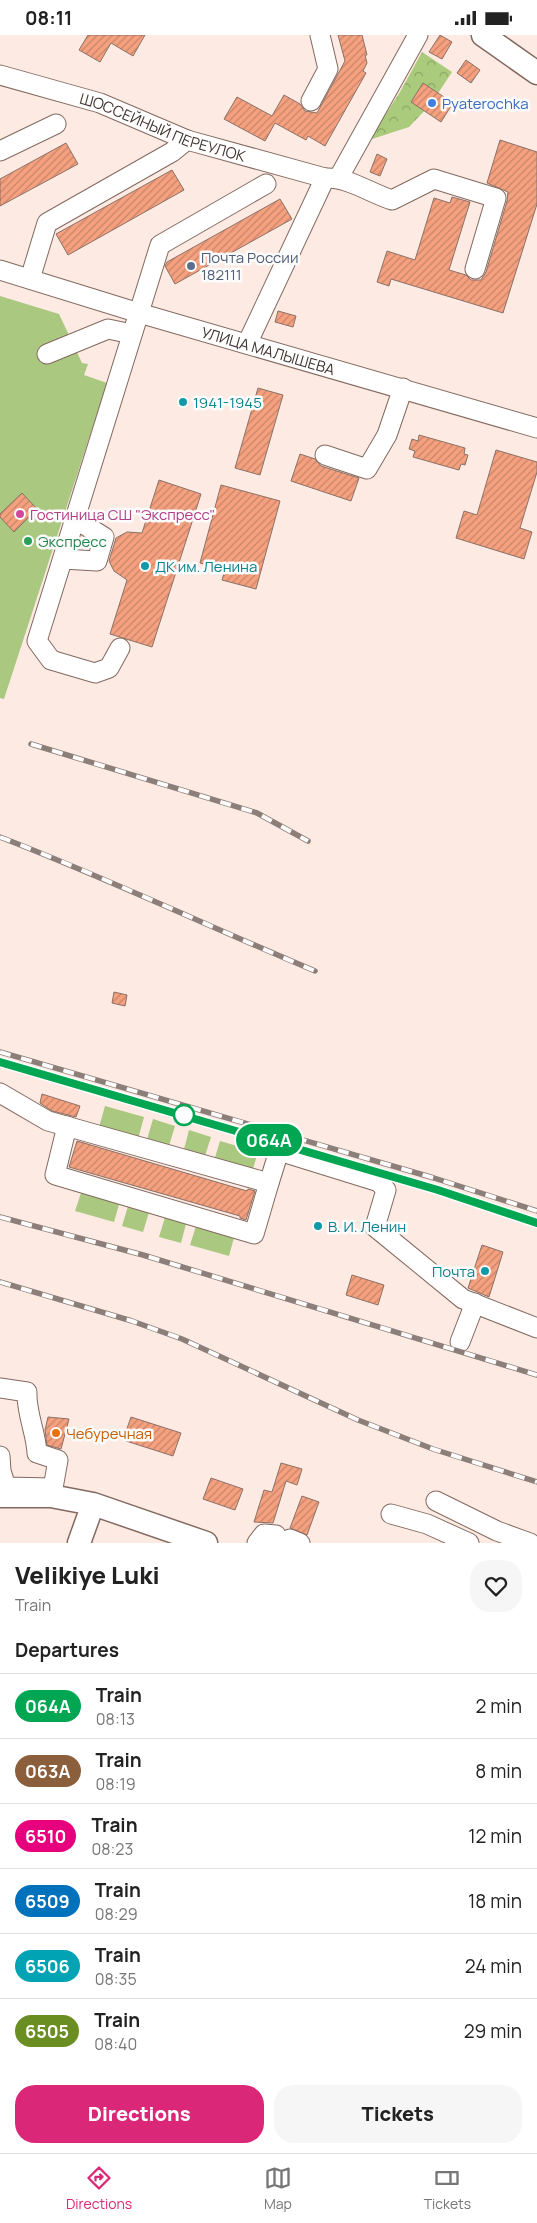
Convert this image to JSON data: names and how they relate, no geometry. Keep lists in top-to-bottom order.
{
  "streets": {
    "street": ["ШОССЕЙНЫЙ ПЕРЕУЛОК", "УЛИЦА МАЛЫШЕВА"]
  },
  "places": [
    "Pyaterochka",
    "Почта России 182111",
    "1941-1945",
    "Гостиница СШ \"Экспресс\"",
    "Экспресс",
    "ДК им. Ленина",
    "В. И. Ленин",
    "Почта",
    "Чебуречная"
  ],
  "page": {
    "status": "08:11",
    "on_map": "064А",
    "heading": [
      ["Velikiye Luki", "Train"],
      "Departures"
    ],
    "list": [
      {
        "mark": "064А",
        "name": "Train",
        "note": "08:13",
        "value": "2 min"
      },
      {
        "mark": "063А",
        "name": "Train",
        "note": "08:19",
        "value": "8 min"
      },
      {
        "mark": "6510",
        "name": "Train",
        "note": "08:23",
        "value": "12 min"
      },
      {
        "mark": "6509",
        "name": "Train",
        "note": "08:29",
        "value": "18 min"
      },
      {
        "mark": "6506",
        "name": "Train",
        "note": "08:35",
        "value": "24 min"
      },
      {
        "mark": "6505",
        "name": "Train",
        "note": "08:40",
        "value": "29 min"
      }
    ],
    "buttons": ["Directions", "Tickets"],
    "tabs": ["Directions", "Map", "Tickets"]
  }
}
